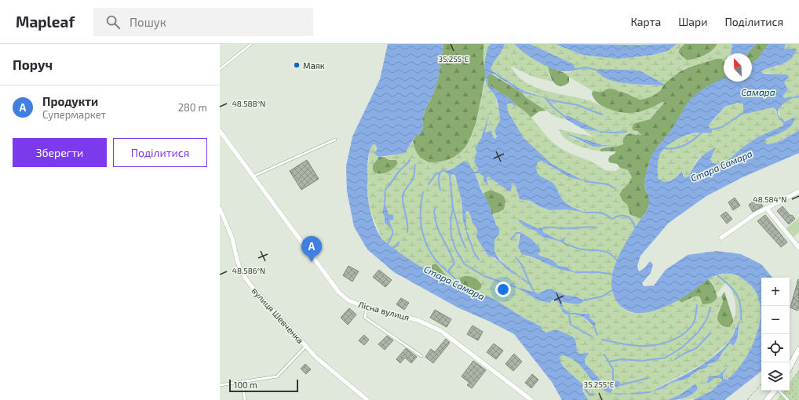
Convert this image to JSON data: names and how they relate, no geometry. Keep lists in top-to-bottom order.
{
  "streets": {
    "street": ["Лісна вулиця", "вулиця Шевченка"]
  },
  "water": ["Самара", "Стара Самара"],
  "places": ["Маяк"],
  "scale_bar": "100 m",
  "north": "top left",
  "page": {
    "header": "Mapleaf",
    "search": "Пошук",
    "nav": ["Карта", "Шари", "Поділитися"],
    "heading": "Поруч",
    "list": [
      {
        "mark": "A",
        "name": "Продукти",
        "note": "Супермаркет",
        "value": "280 m"
      }
    ],
    "buttons": ["Зберегти", "Поділитися"],
    "pins": "A",
    "map_buttons": ["+", "−"],
    "scale": "100 m"
  },
  "coordinates": [
    "35.255°E",
    "48.588°N",
    "48.584°N",
    "48.586°N"
  ]
}
